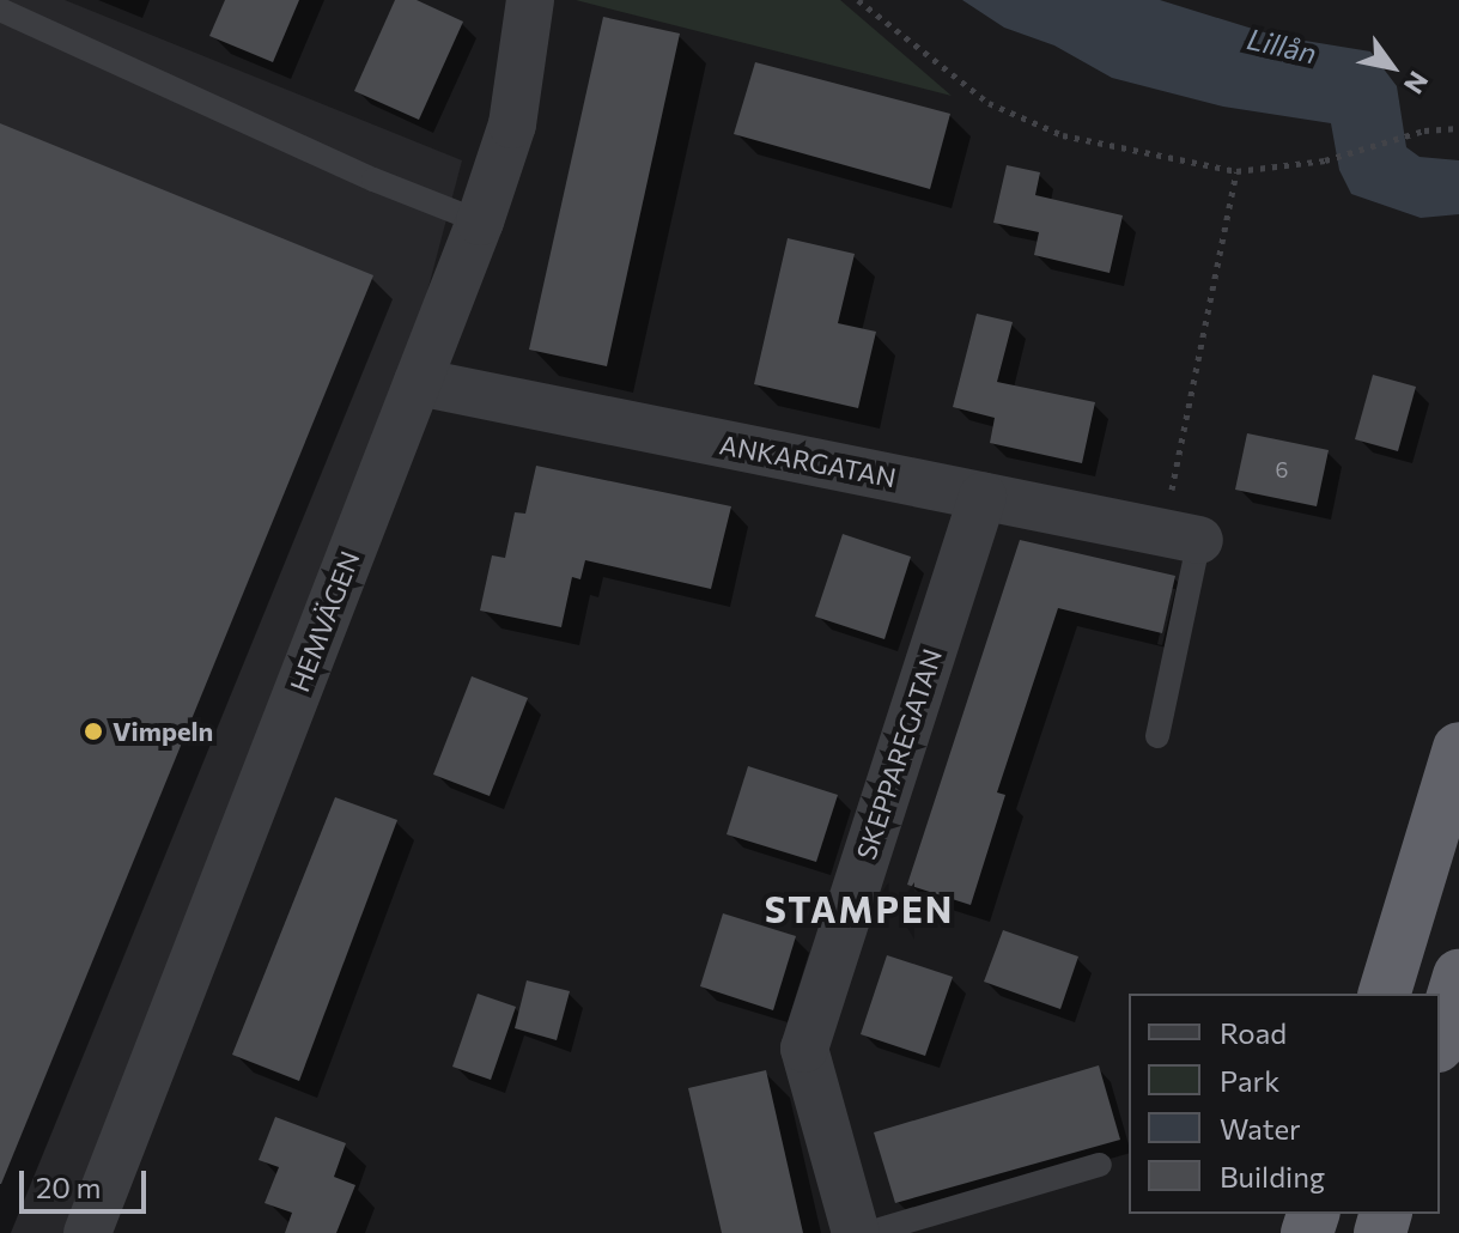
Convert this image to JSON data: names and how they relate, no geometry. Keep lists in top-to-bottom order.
{
  "streets": {
    "street": ["ANKARGATAN", "HEMVÄGEN", "SKEPPAREGATAN"]
  },
  "crossings": [
    ["ANKARGATAN", "HEMVÄGEN"],
    ["ANKARGATAN", "SKEPPAREGATAN"]
  ],
  "districts": ["STAMPEN"],
  "water": ["Lillån"],
  "places": ["Vimpeln"],
  "house_numbers": ["6"],
  "legend": [
    "Road",
    "Park",
    "Water",
    "Building"
  ],
  "scale_bar": "20 m",
  "north": "bottom right"
}
